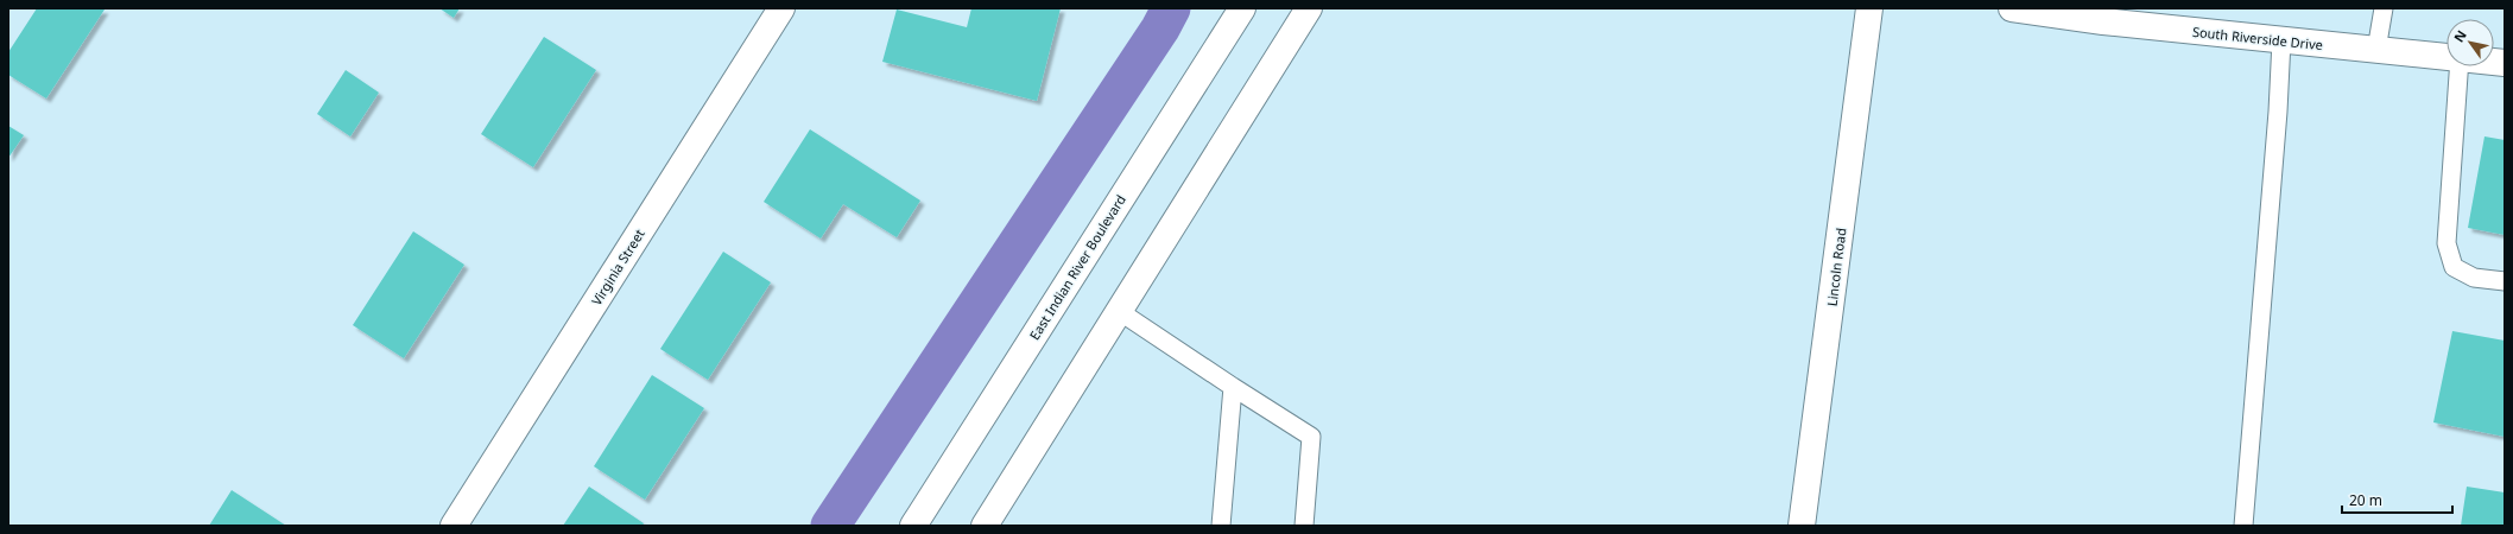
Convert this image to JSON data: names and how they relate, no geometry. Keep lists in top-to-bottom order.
{
  "streets": {
    "street": [
      "South Riverside Drive",
      "Virginia Street",
      "East Indian River Boulevard",
      "Lincoln Road"
    ]
  },
  "scale_bar": "20 m",
  "north": "top left"
}
